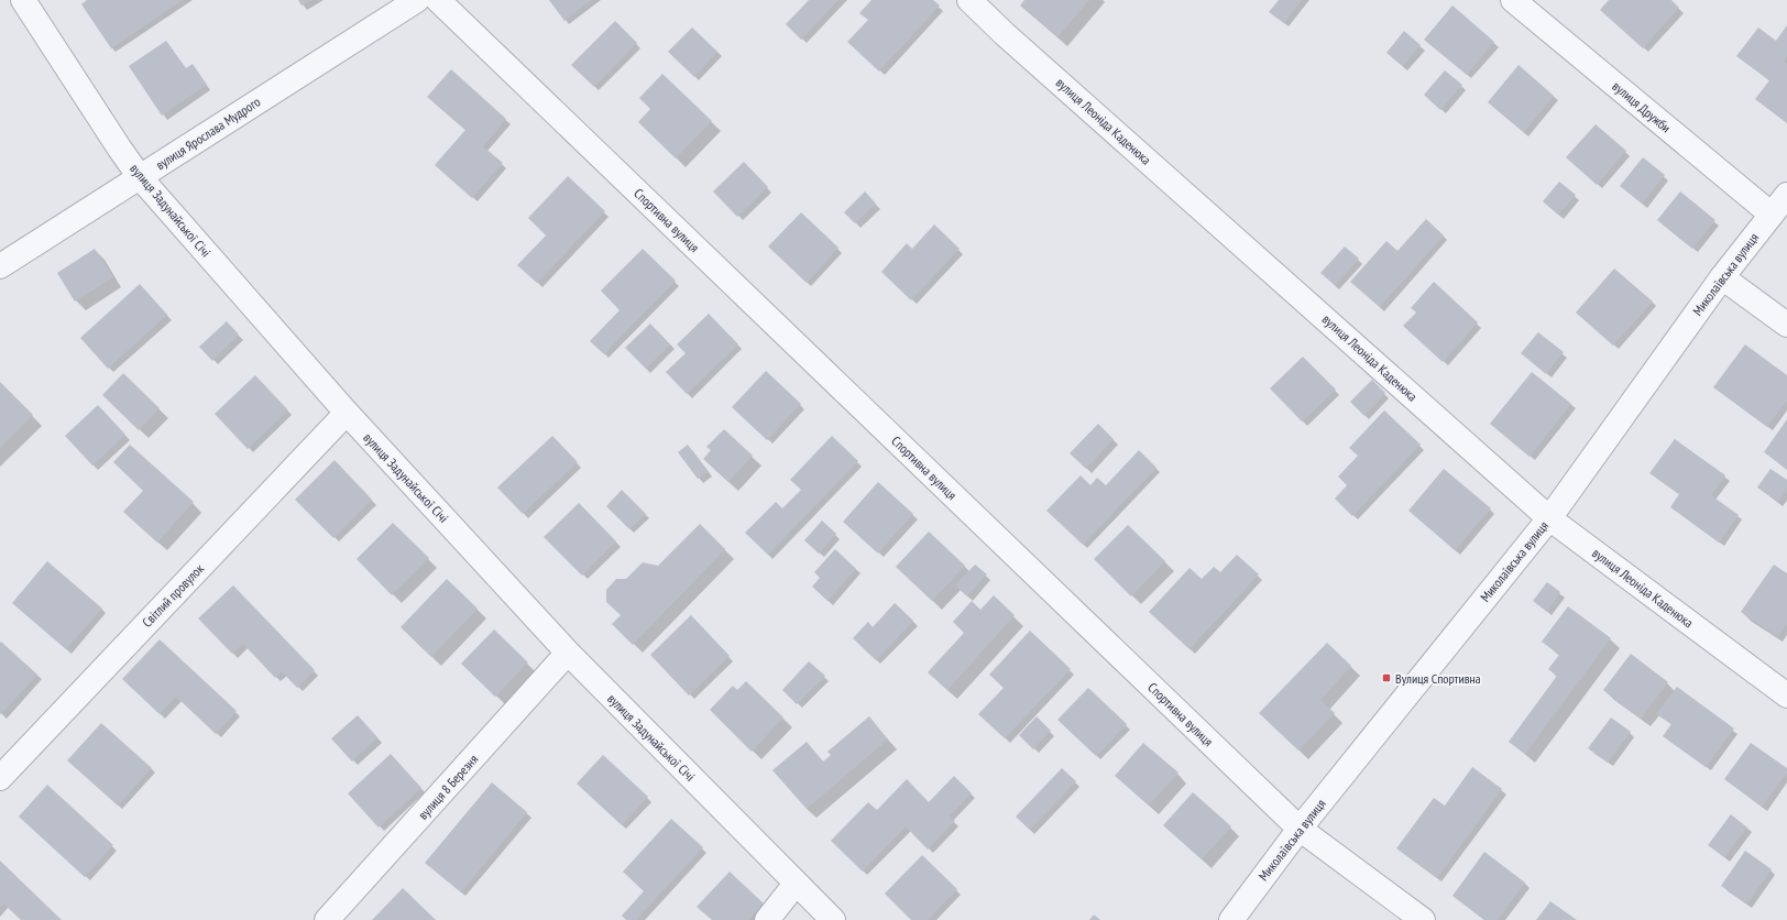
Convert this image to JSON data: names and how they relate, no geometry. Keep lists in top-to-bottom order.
{
  "streets": {
    "street": [
      "вулиця Дружби",
      "вулиця Леоніда Каденюка",
      "вулиця Ярослава Мудрого",
      "вулиця Задунайської Січі",
      "Спортивна вулиця",
      "Миколаївська вулиця",
      "Світлий провулок",
      "вулиця 8 Березня"
    ]
  },
  "crossings": [
    ["вулиця Дружби", "Миколаївська вулиця"],
    ["вулиця Леоніда Каденюка", "Миколаївська вулиця"],
    ["вулиця Ярослава Мудрого", "вулиця Задунайської Січі"],
    ["вулиця Задунайської Січі", "Світлий провулок"],
    ["вулиця Задунайської Січі", "вулиця 8 Березня"],
    ["Спортивна вулиця", "Миколаївська вулиця"]
  ],
  "places": {
    "transit": ["Вулиця Спортивна"]
  }
}
